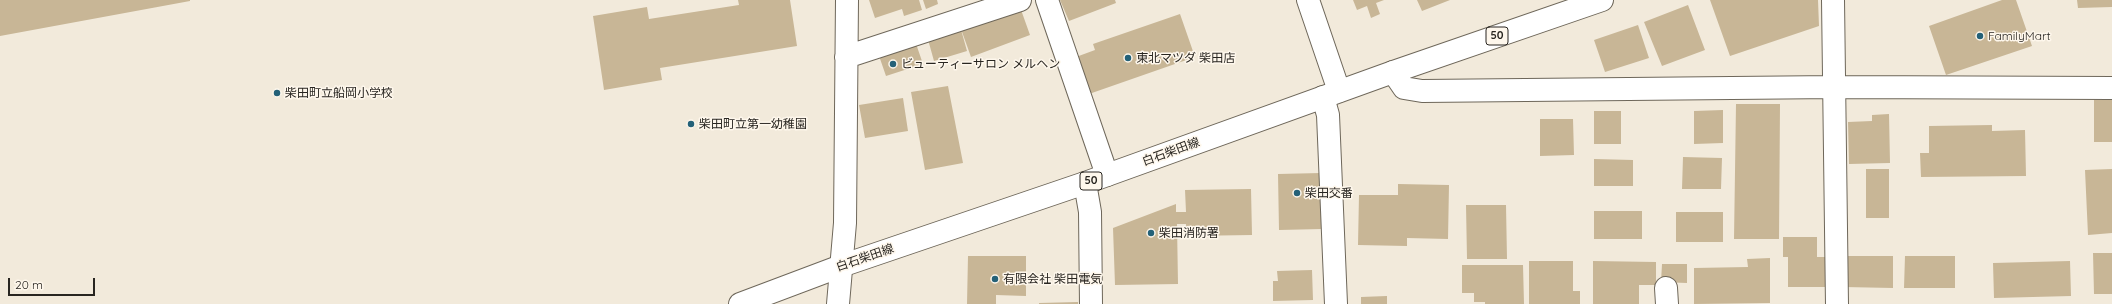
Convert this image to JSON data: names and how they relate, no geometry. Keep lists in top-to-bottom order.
{
  "streets": {
    "street": ["50", "白石柴田線"]
  },
  "places": [
    "FamilyMart",
    "東北マツダ 柴田店",
    "ビューティーサロン メルヘン",
    "柴田町立船岡小学校",
    "柴田町立第一幼稚園",
    "柴田交番",
    "柴田消防署",
    "有限会社 柴田電気"
  ],
  "scale_bar": "20 m"
}
